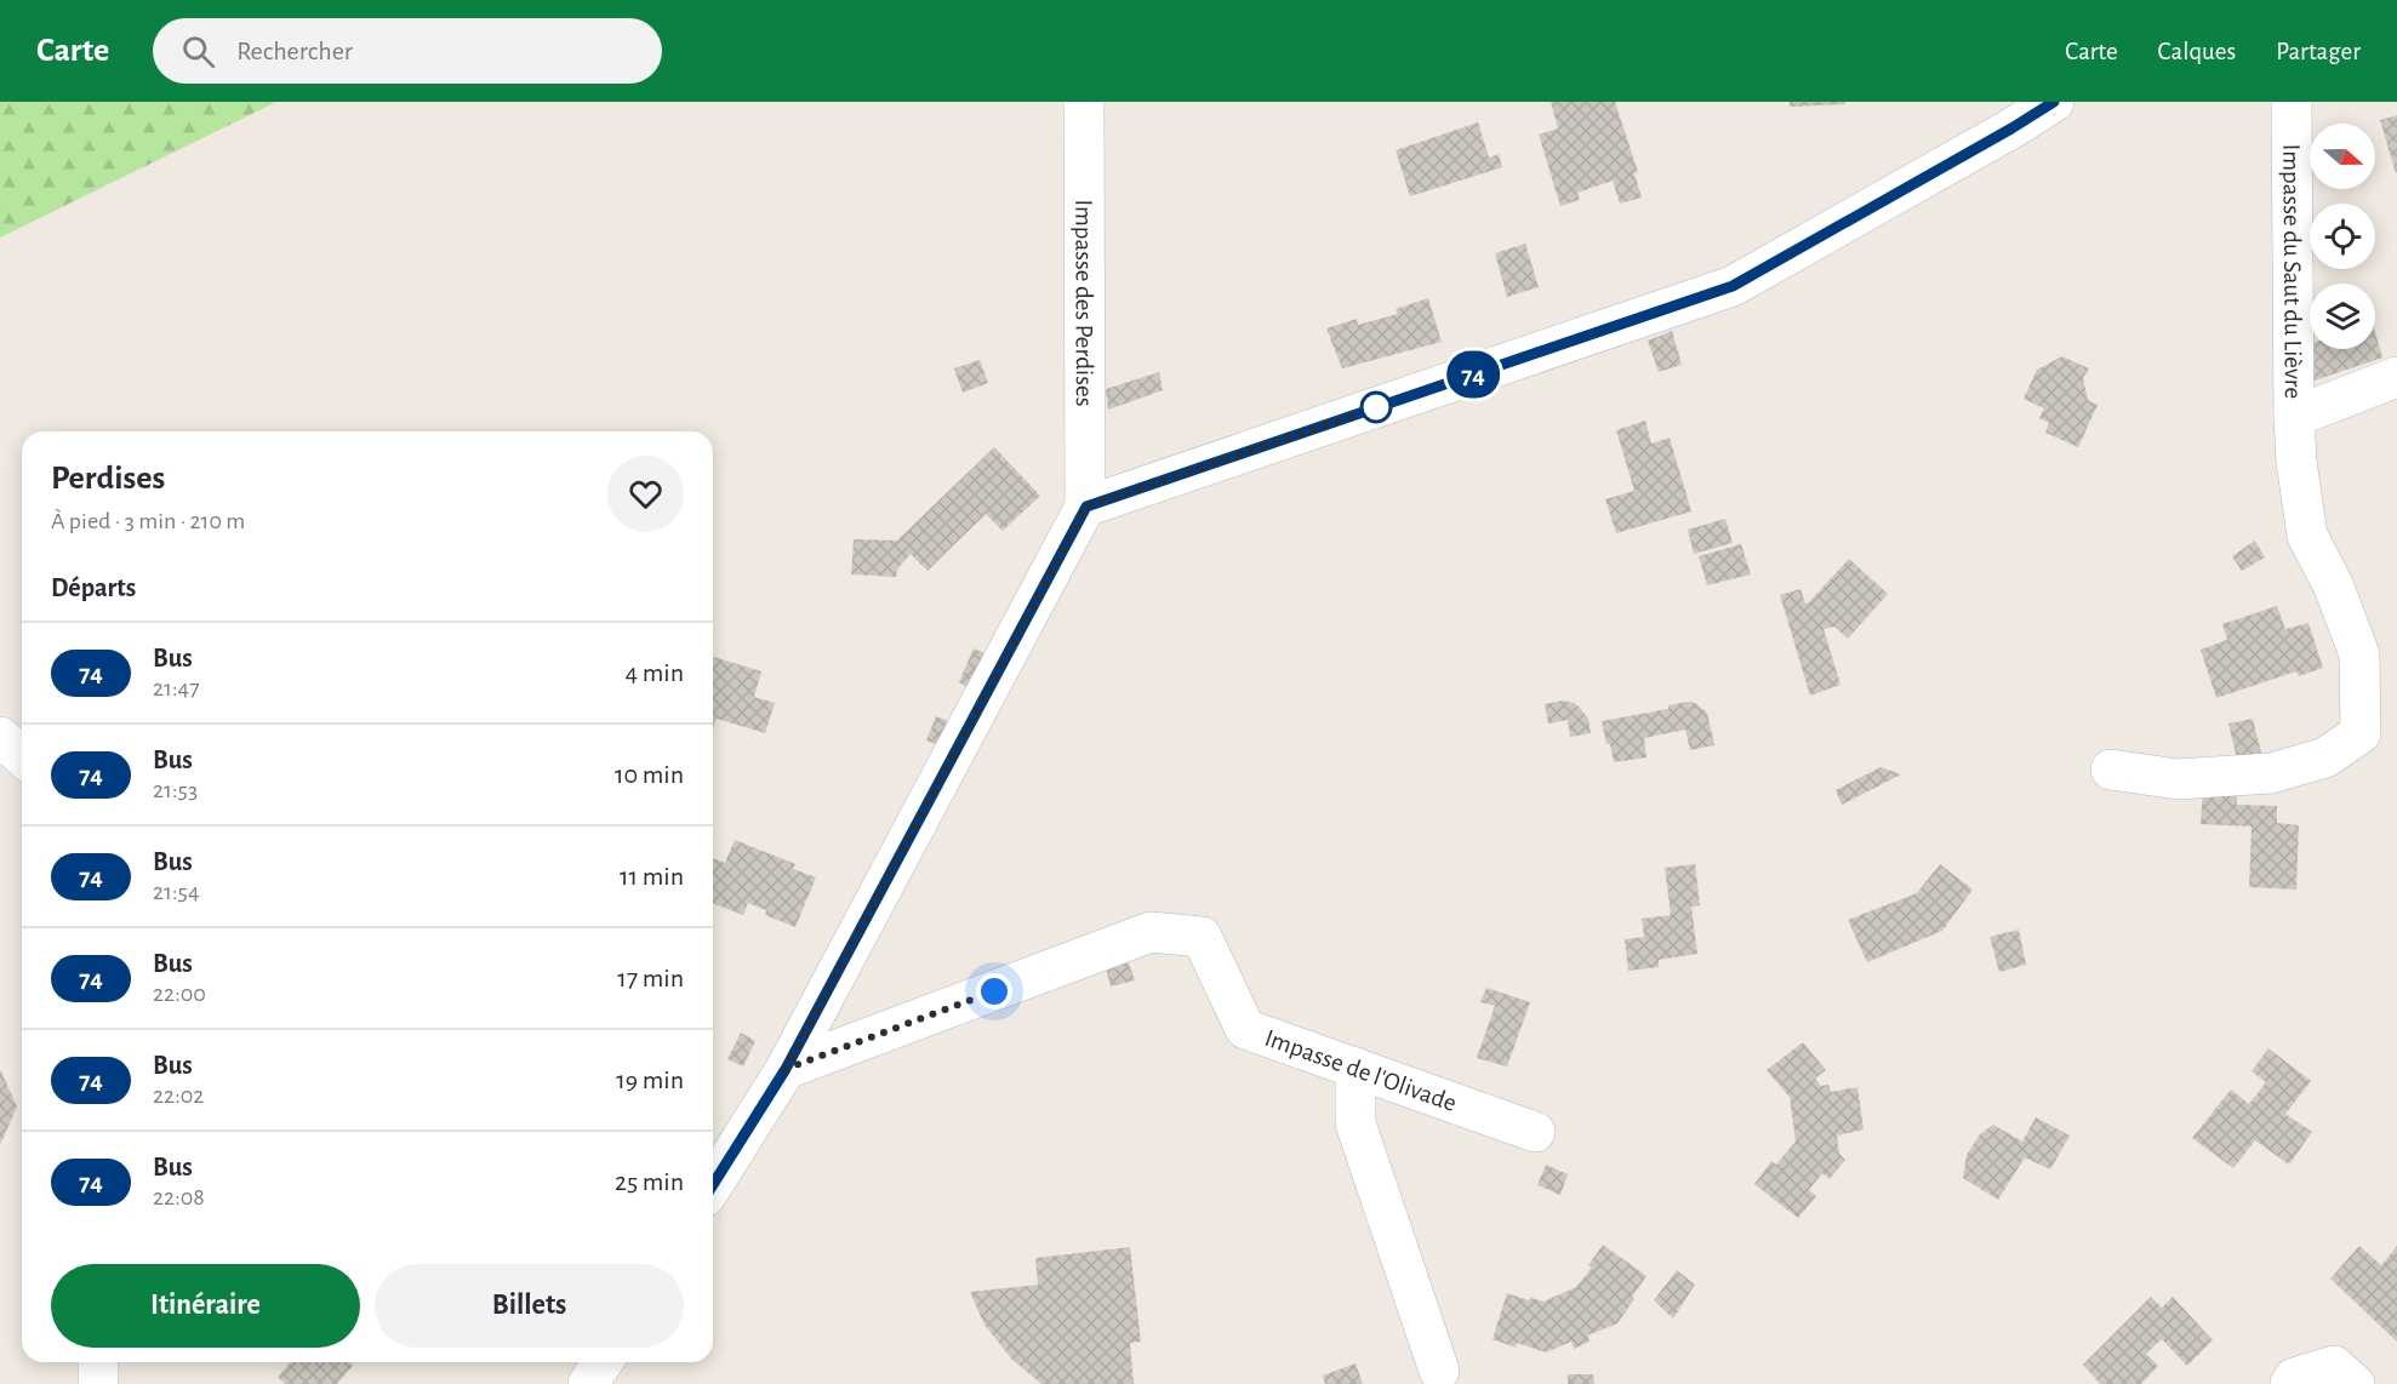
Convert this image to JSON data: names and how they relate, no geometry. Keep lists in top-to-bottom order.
{
  "streets": {
    "street": ["Impasse du Saut du Lièvre", "Impasse des Perdises", "Impasse de l'Olivade"]
  },
  "lines": ["bus line 74"],
  "north": "right",
  "page": {
    "header": "Carte",
    "search": "Rechercher",
    "nav": ["Carte", "Calques", "Partager"],
    "on_map": "74",
    "heading": [
      ["Perdises", "À pied · 3 min · 210 m"],
      "Départs"
    ],
    "list": [
      {
        "mark": "74",
        "name": "Bus",
        "note": "21:47",
        "value": "4 min"
      },
      {
        "mark": "74",
        "name": "Bus",
        "note": "21:53",
        "value": "10 min"
      },
      {
        "mark": "74",
        "name": "Bus",
        "note": "21:54",
        "value": "11 min"
      },
      {
        "mark": "74",
        "name": "Bus",
        "note": "22:00",
        "value": "17 min"
      },
      {
        "mark": "74",
        "name": "Bus",
        "note": "22:02",
        "value": "19 min"
      },
      {
        "mark": "74",
        "name": "Bus",
        "note": "22:08",
        "value": "25 min"
      }
    ],
    "buttons": ["Itinéraire", "Billets"]
  }
}
